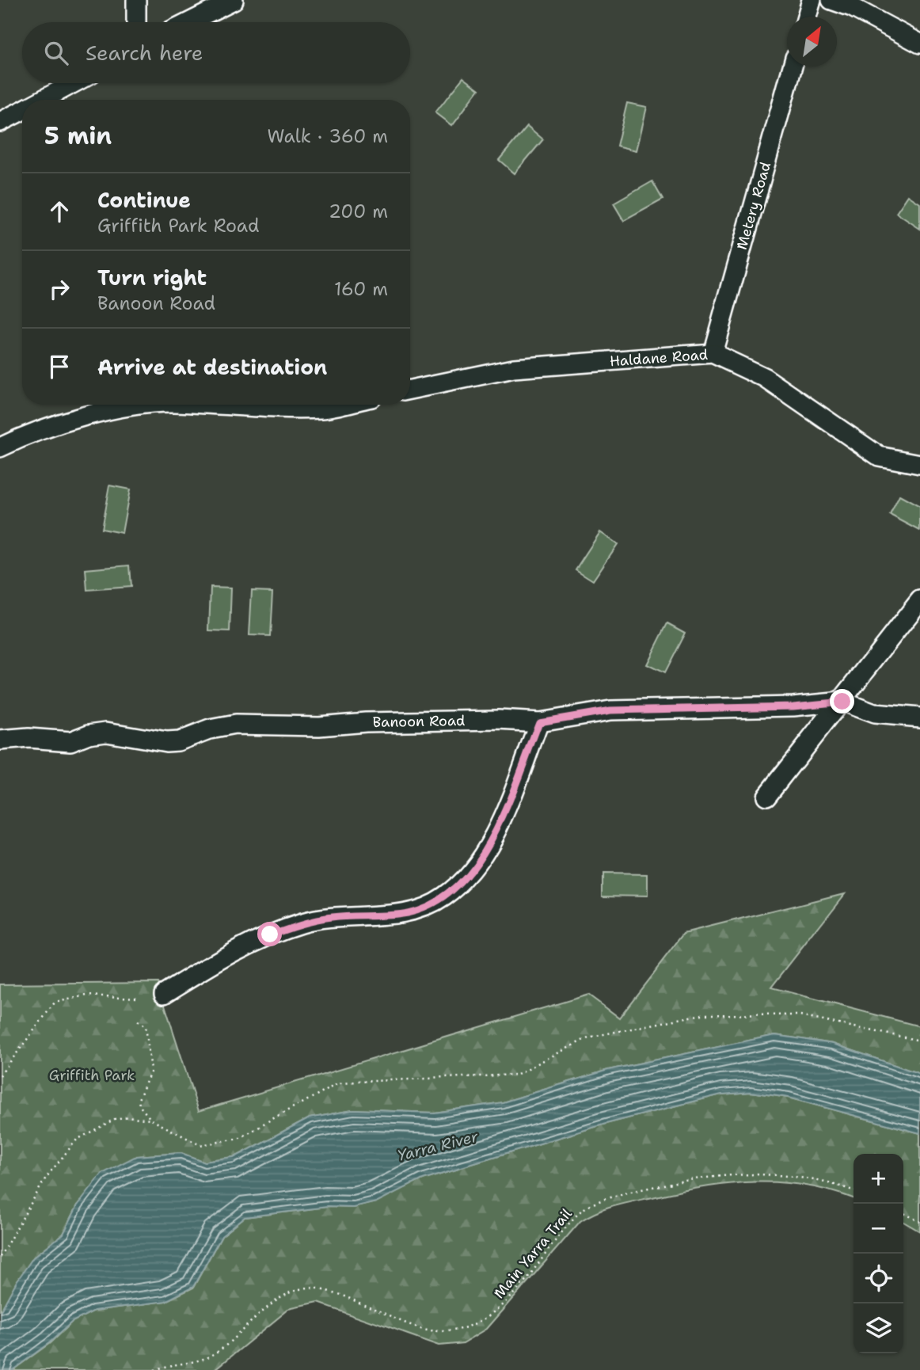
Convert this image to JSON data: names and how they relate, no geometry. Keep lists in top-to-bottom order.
{
  "streets": {
    "street": ["Metery Road", "Haldane Road", "Banoon Road"],
    "path": ["Main Yarra Trail"]
  },
  "crossings": [
    ["Metery Road", "Haldane Road"]
  ],
  "water": ["Yarra River"],
  "parks": ["Griffith Park"],
  "north": "top right",
  "page": {
    "search": "Search here",
    "heading": ["5 min", "Walk · 360 m"],
    "list": [
      ["Continue", "Griffith Park Road", "200 m"],
      ["Turn right", "Banoon Road", "160 m"],
      "Arrive at destination"
    ],
    "map_buttons": ["+", "−"]
  }
}
